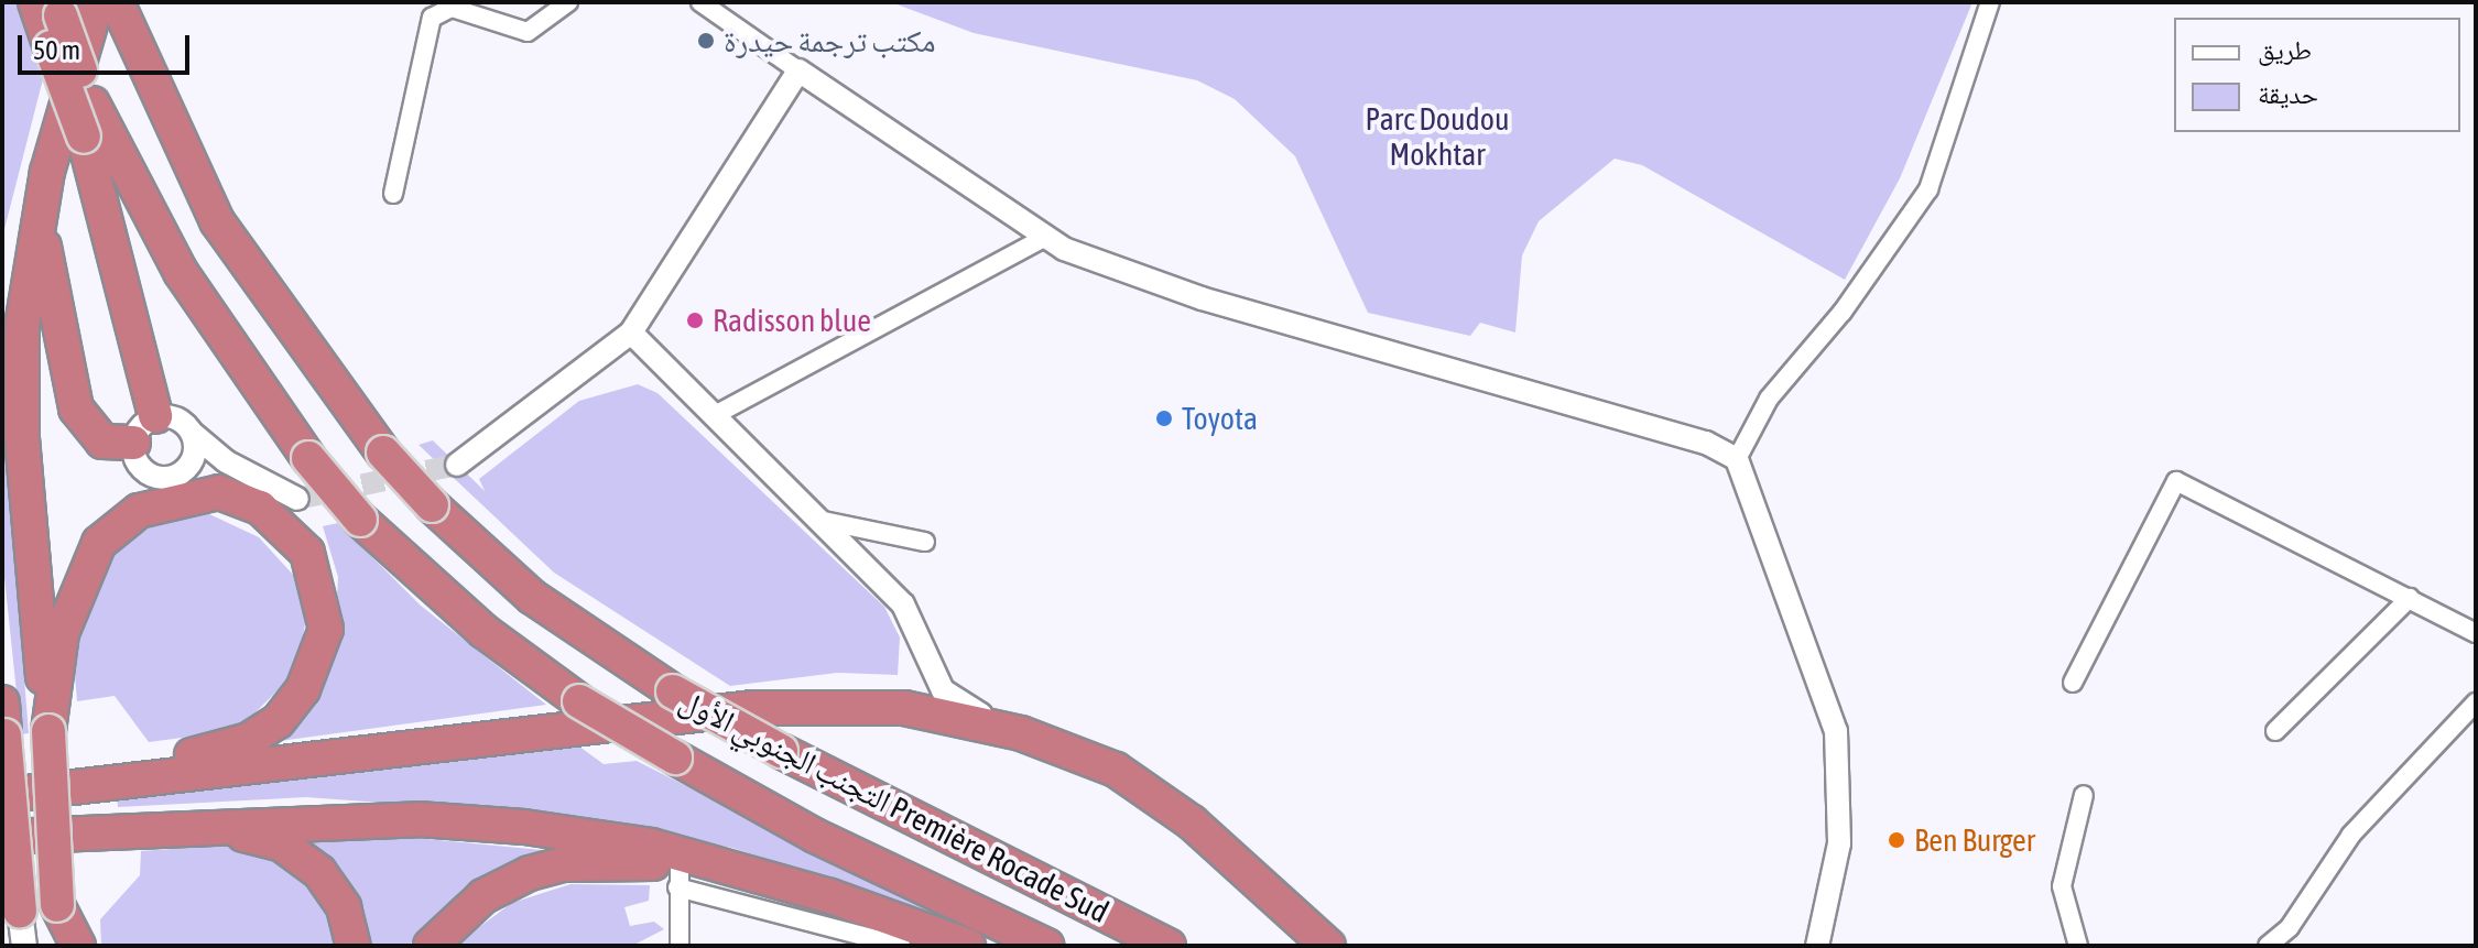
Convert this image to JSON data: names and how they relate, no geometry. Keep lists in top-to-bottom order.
{
  "streets": {
    "highway": ["التجنب الجنوبي الأول Première Rocade Sud"]
  },
  "parks": ["Parc Doudou Mokhtar"],
  "places": [
    "مكتب ترجمة حيدرة",
    "Radisson blue",
    "Toyota",
    "Ben Burger"
  ],
  "legend": ["طريق", "حديقة"],
  "scale_bar": "50 m"
}
